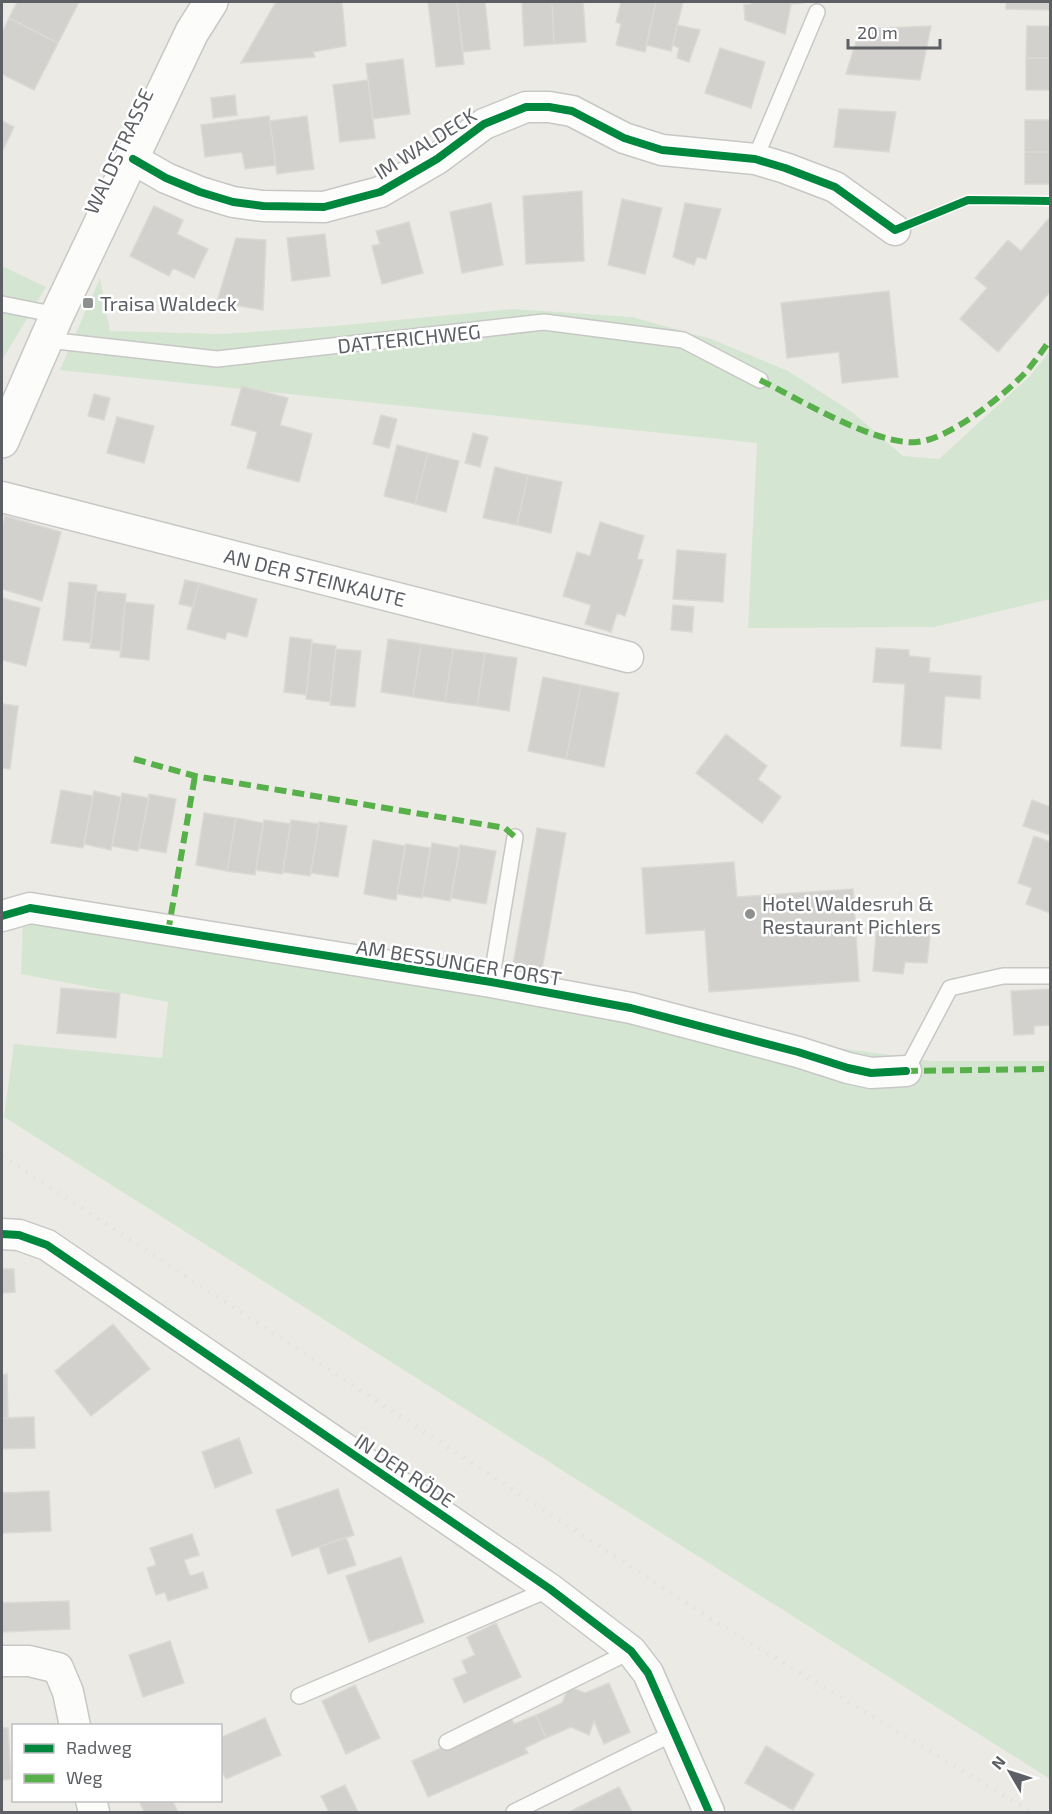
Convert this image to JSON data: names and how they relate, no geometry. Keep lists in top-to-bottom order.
{
  "streets": {
    "street": [
      "IM WALDECK",
      "WALDSTRASSE",
      "AN DER STEINKAUTE",
      "AM BESSUNGER FORST",
      "IN DER RÖDE"
    ],
    "lane": ["DATTERICHWEG"]
  },
  "crossings": [
    ["IM WALDECK", "WALDSTRASSE"],
    ["WALDSTRASSE", "DATTERICHWEG"]
  ],
  "places": {
    "transit": ["Traisa Waldeck"],
    "other": ["Hotel Waldesruh & Restaurant Pichlers"]
  },
  "legend": ["Radweg", "Weg"],
  "scale_bar": "20 m",
  "north": "top left"
}
